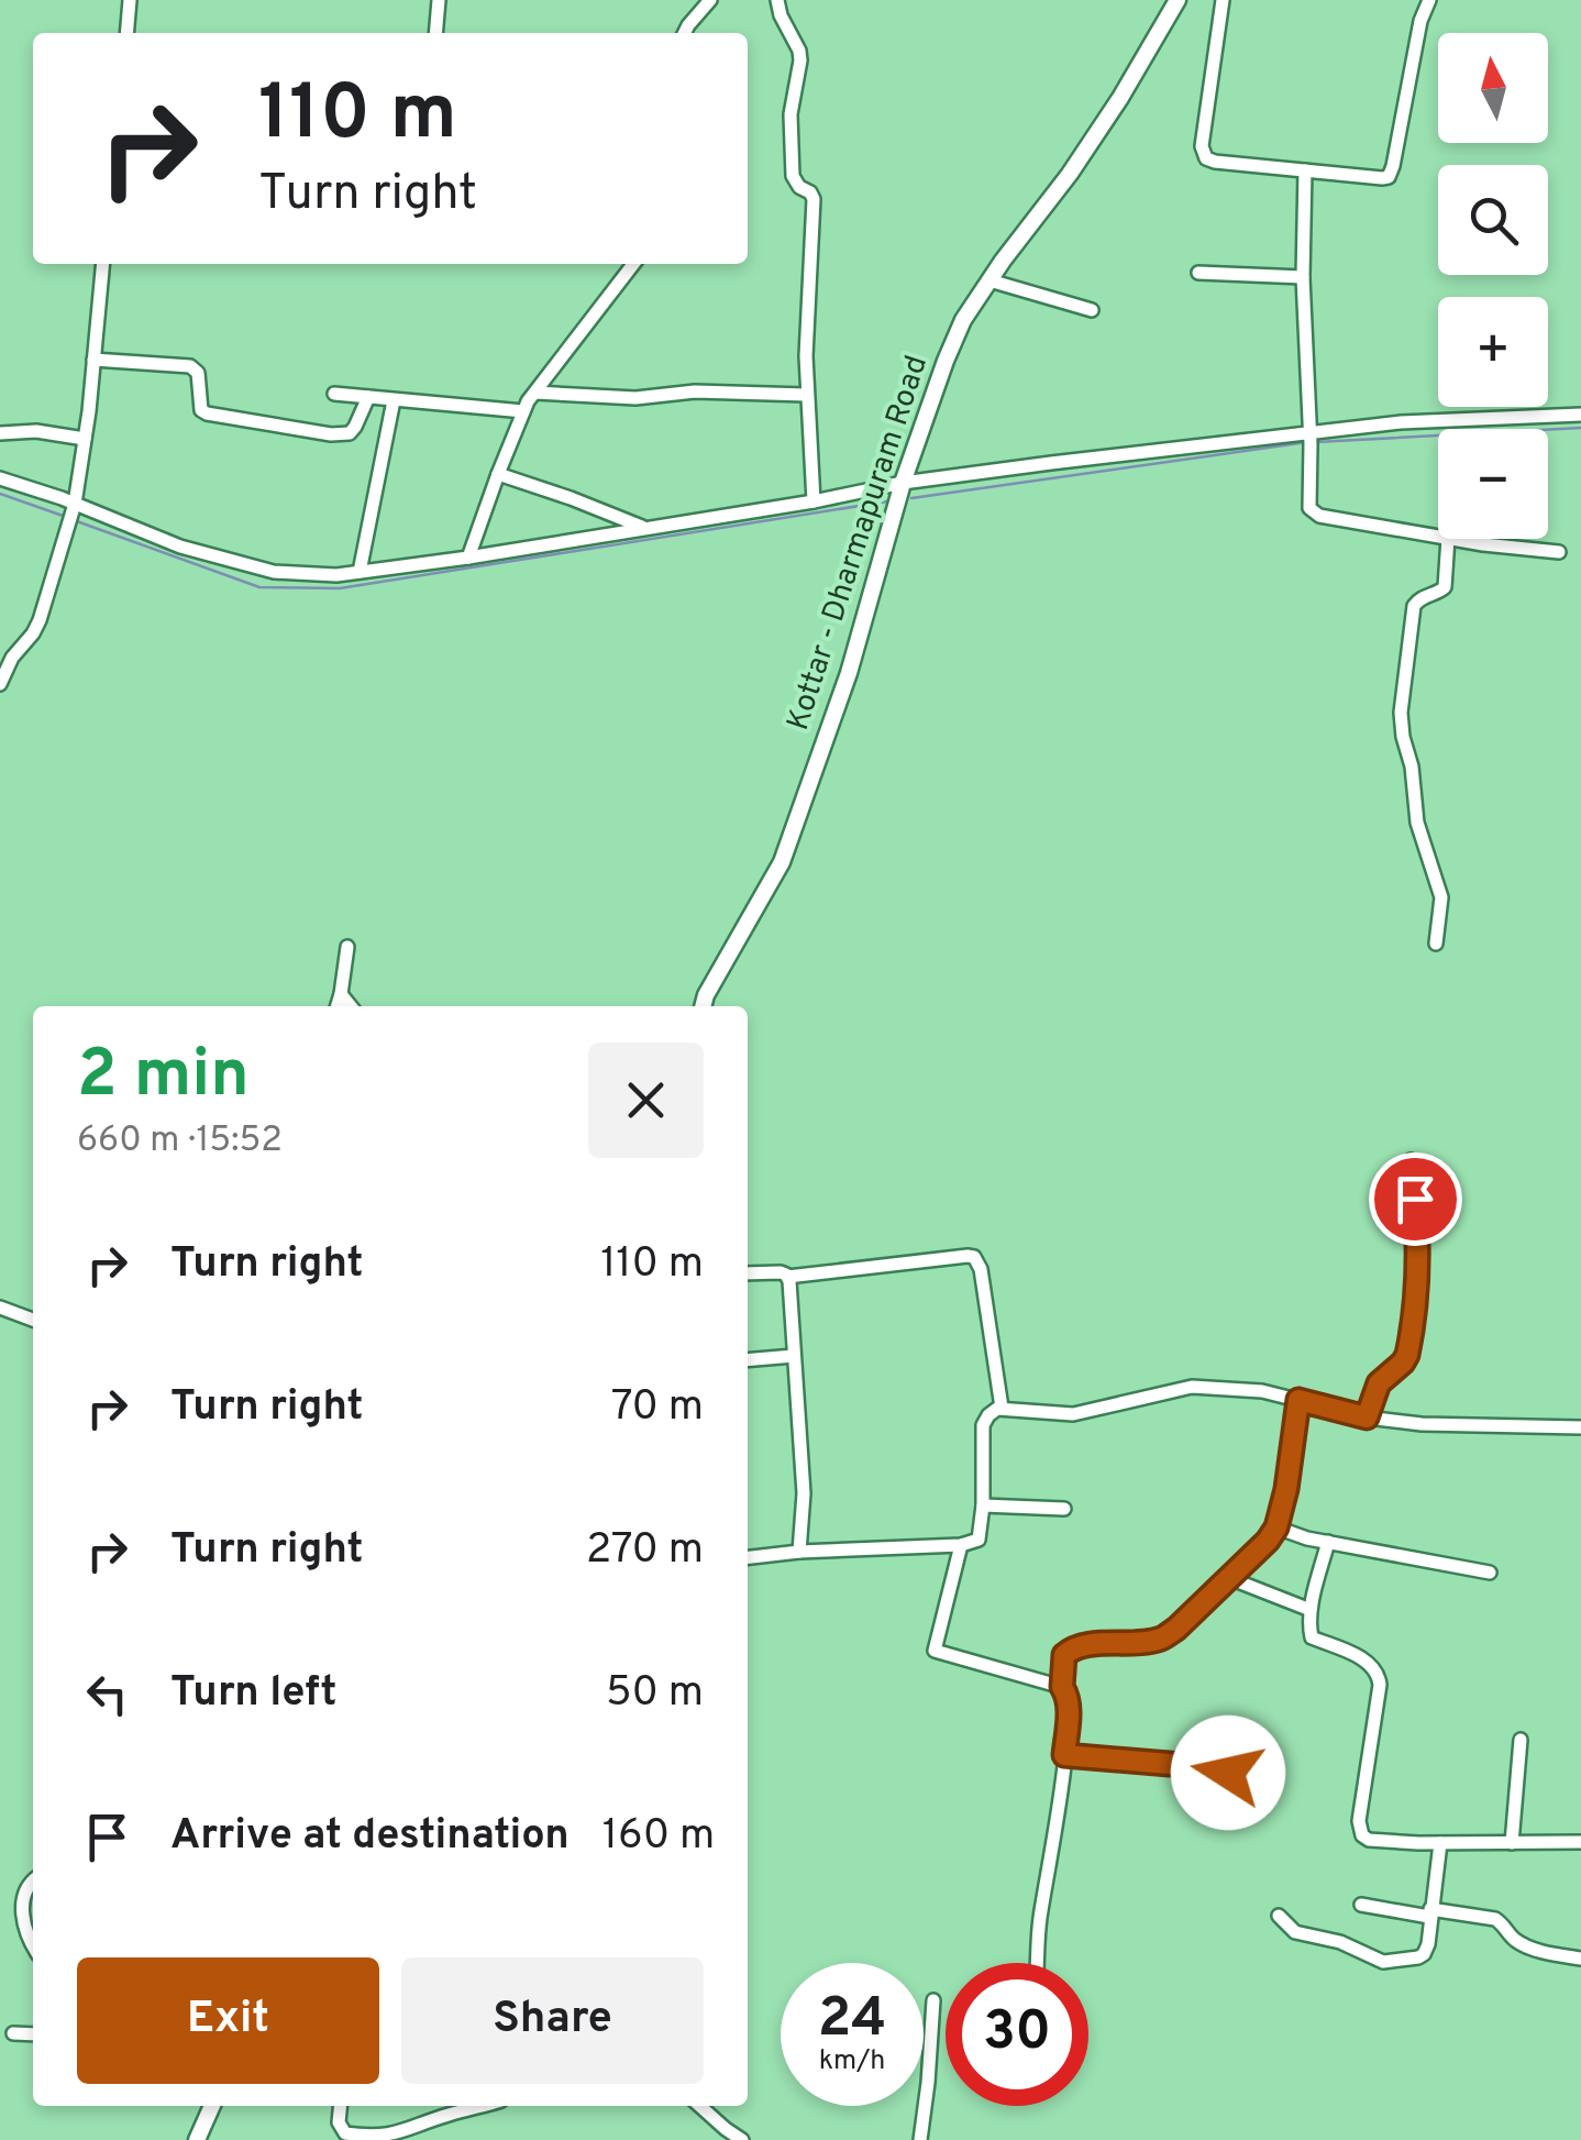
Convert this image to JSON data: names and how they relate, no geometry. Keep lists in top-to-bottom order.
{
  "streets": {
    "main road": ["Kottar - Dharmapuram Road"]
  },
  "north": "top",
  "page": {
    "map_buttons": ["+", "−"],
    "turn": ["110 m", "Turn right"],
    "heading": ["2 min", "660 m · 15:52"],
    "list": [
      {
        "name": "Turn right",
        "value": "110 m"
      },
      {
        "name": "Turn right",
        "value": "70 m"
      },
      {
        "name": "Turn right",
        "value": "270 m"
      },
      {
        "name": "Turn left",
        "value": "50 m"
      },
      {
        "name": "Arrive at destination",
        "value": "160 m"
      }
    ],
    "buttons": ["Exit", "Share"],
    "speed": "24 km/h",
    "limit": "30"
  }
}
